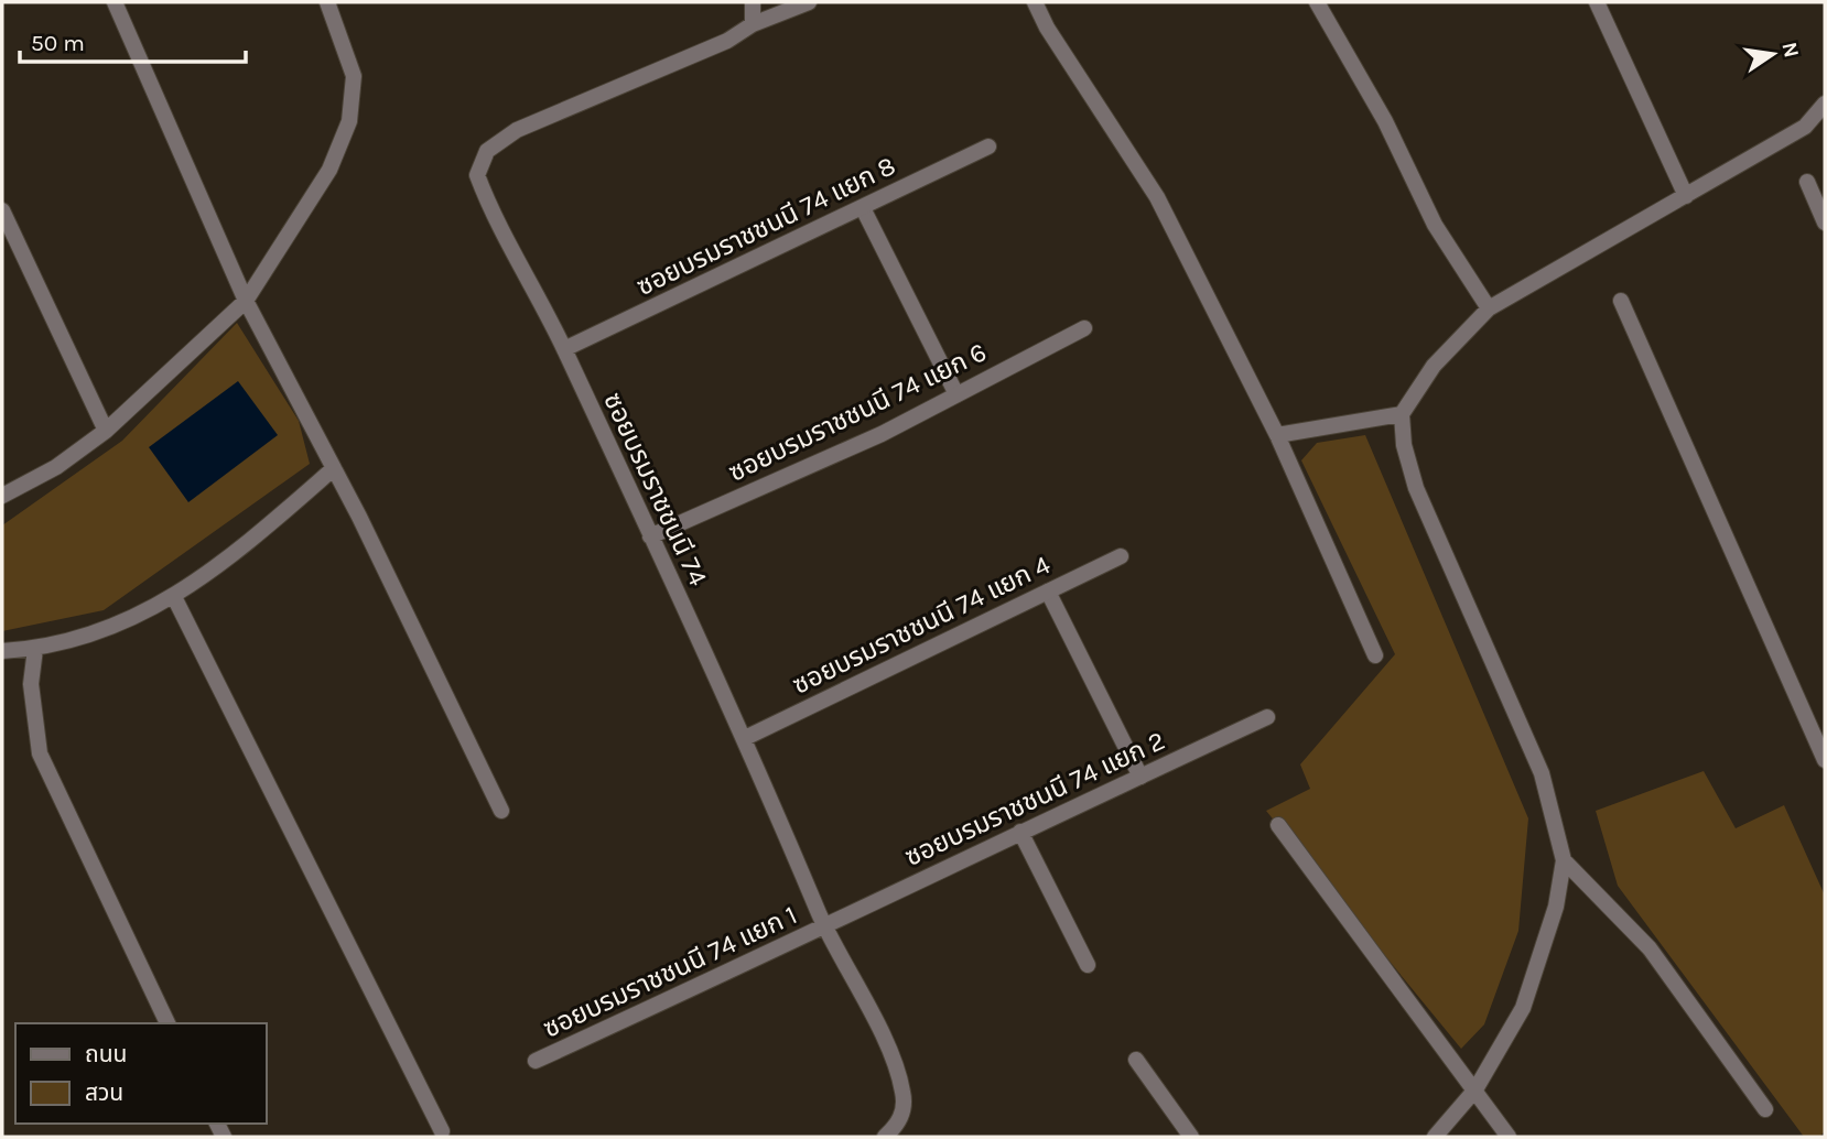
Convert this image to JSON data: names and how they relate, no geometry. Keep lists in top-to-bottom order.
{
  "streets": {
    "street": [
      "ซอยบรมราชชนนี 74 แยก 8",
      "ซอยบรมราชชนนี 74 แยก 6",
      "ซอยบรมราชชนนี 74",
      "ซอยบรมราชชนนี 74 แยก 4",
      "ซอยบรมราชชนนี 74 แยก 2",
      "ซอยบรมราชชนนี 74 แยก 1"
    ]
  },
  "crossings": [
    ["ซอยบรมราชชนนี 74 แยก 8", "ซอยบรมราชชนนี 74"],
    ["ซอยบรมราชชนนี 74 แยก 6", "ซอยบรมราชชนนี 74"],
    ["ซอยบรมราชชนนี 74", "ซอยบรมราชชนนี 74 แยก 4"],
    ["ซอยบรมราชชนนี 74", "ซอยบรมราชชนนี 74 แยก 2"],
    ["ซอยบรมราชชนนี 74", "ซอยบรมราชชนนี 74 แยก 1"],
    ["ซอยบรมราชชนนี 74 แยก 2", "ซอยบรมราชชนนี 74 แยก 1"]
  ],
  "legend": ["ถนน", "สวน"],
  "scale_bar": "50 m",
  "north": "right"
}
